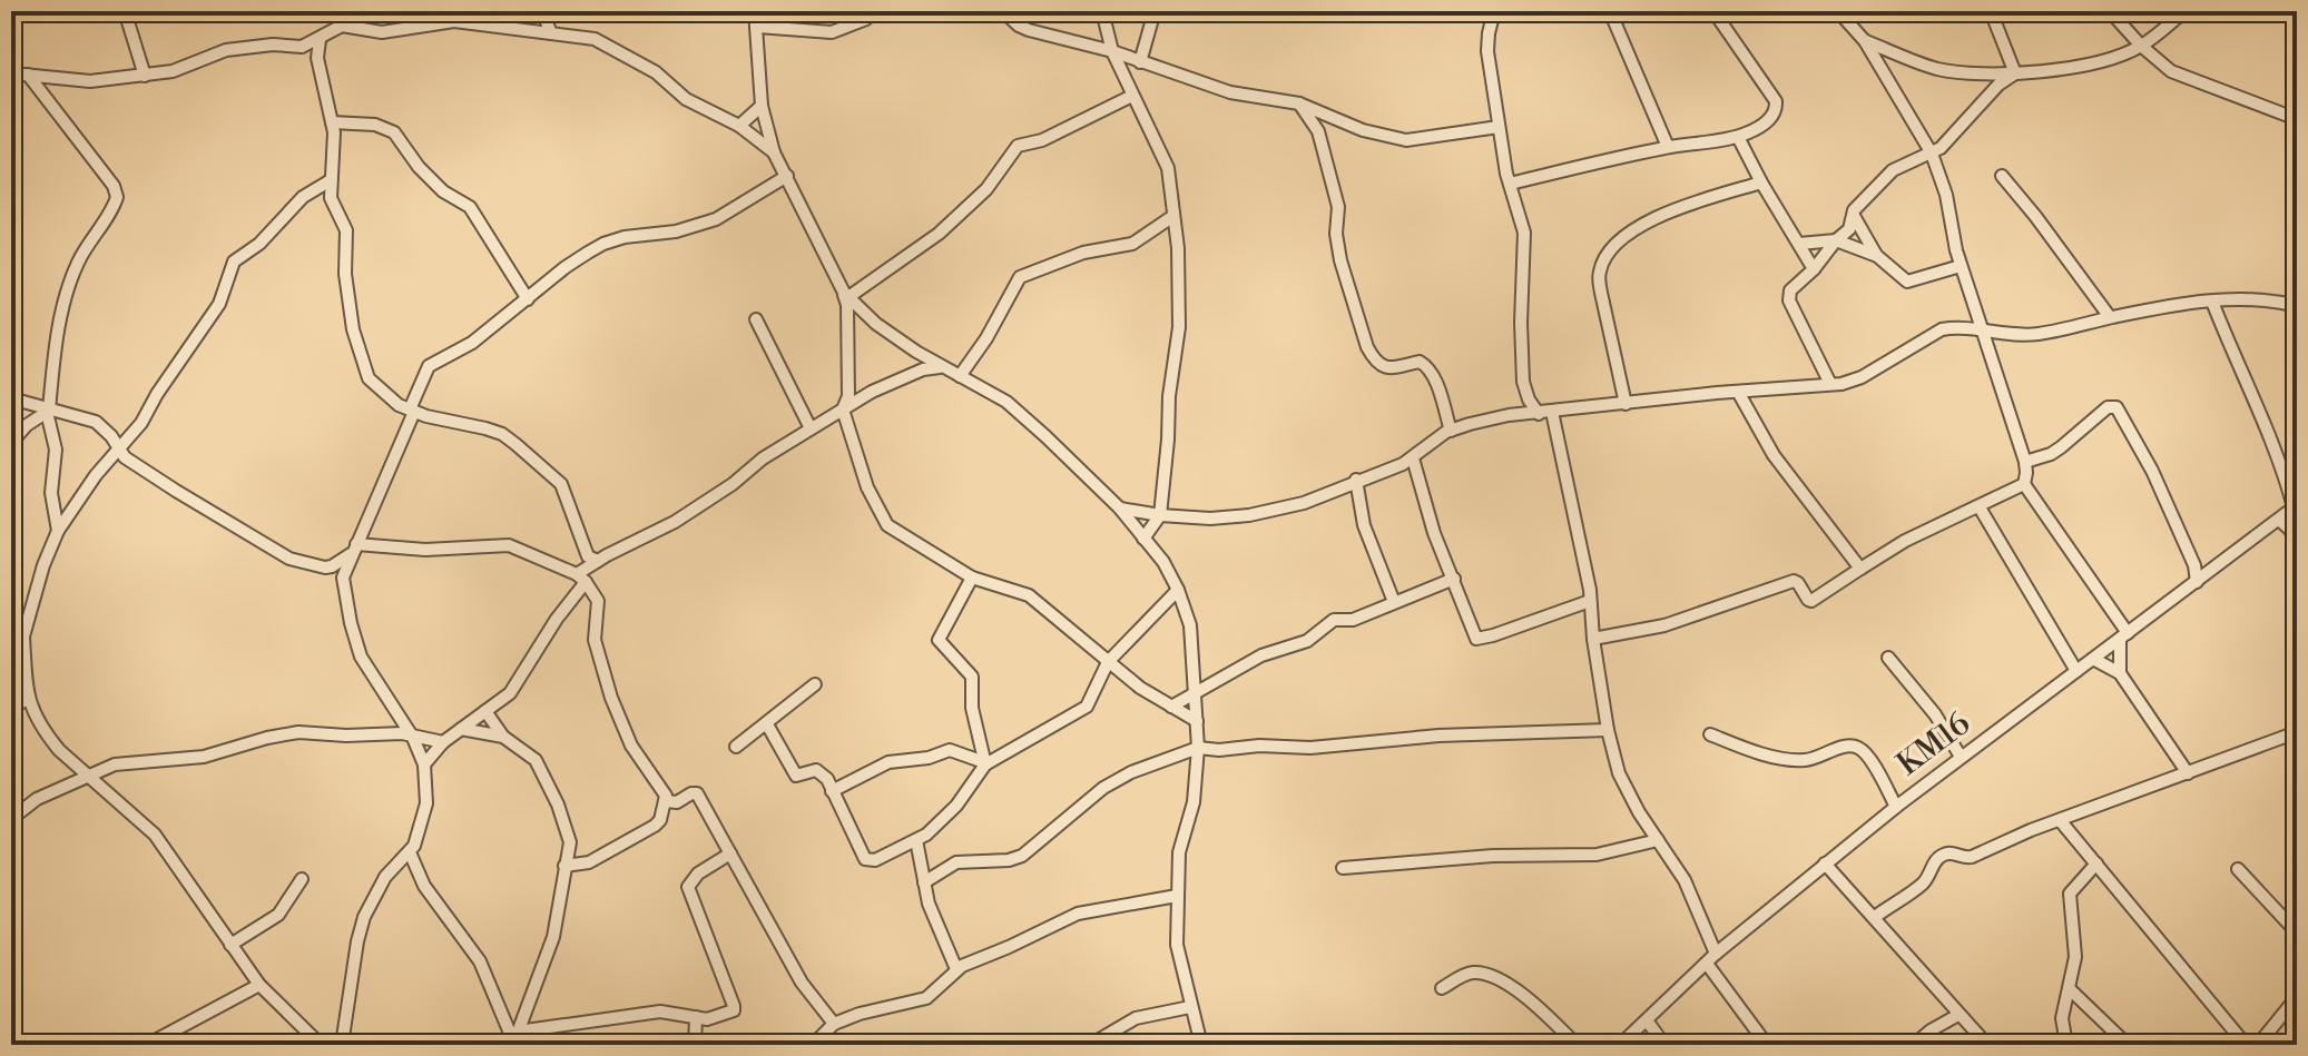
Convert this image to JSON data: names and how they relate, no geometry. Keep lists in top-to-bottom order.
{
  "streets": {
    "street": ["KM16"]
  }
}
